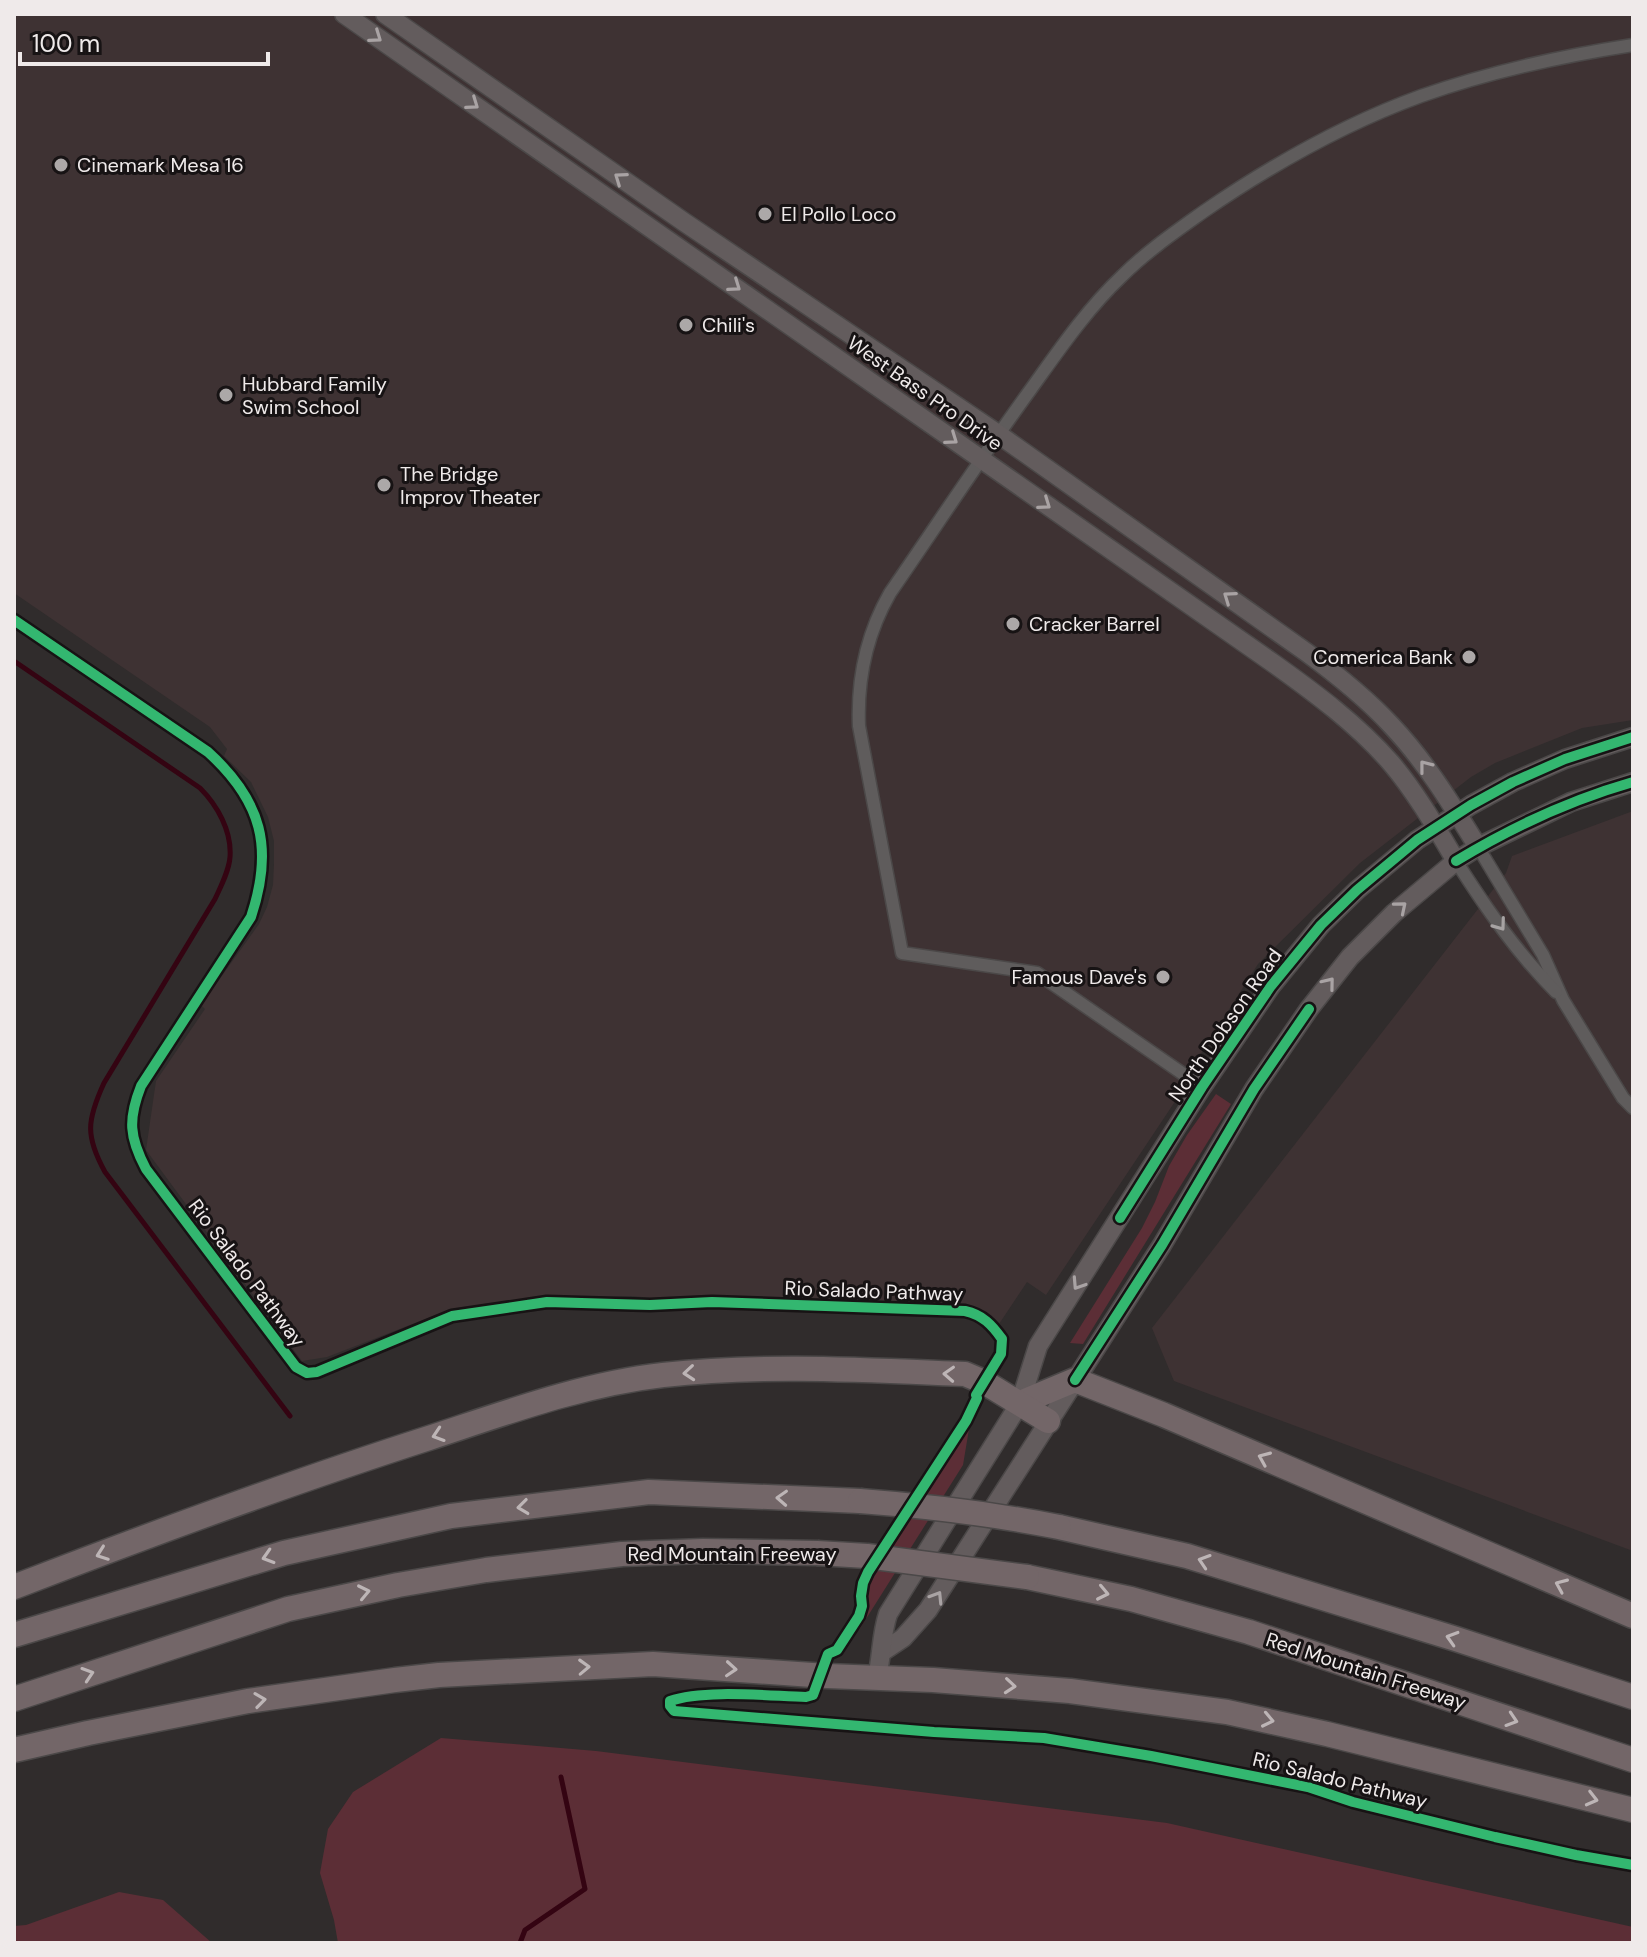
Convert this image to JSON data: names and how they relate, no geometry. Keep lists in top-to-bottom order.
{
  "streets": {
    "highway": ["Red Mountain Freeway"],
    "street": ["West Bass Pro Drive", "North Dobson Road"],
    "cycle path": ["Rio Salado Pathway"]
  },
  "crossings": [
    ["West Bass Pro Drive", "North Dobson Road"]
  ],
  "places": [
    "Cinemark Mesa 16",
    "El Pollo Loco",
    "Chili's",
    "Hubbard Family Swim School",
    "The Bridge Improv Theater",
    "Cracker Barrel",
    "Comerica Bank",
    "Famous Dave's"
  ],
  "scale_bar": "100 m"
}
